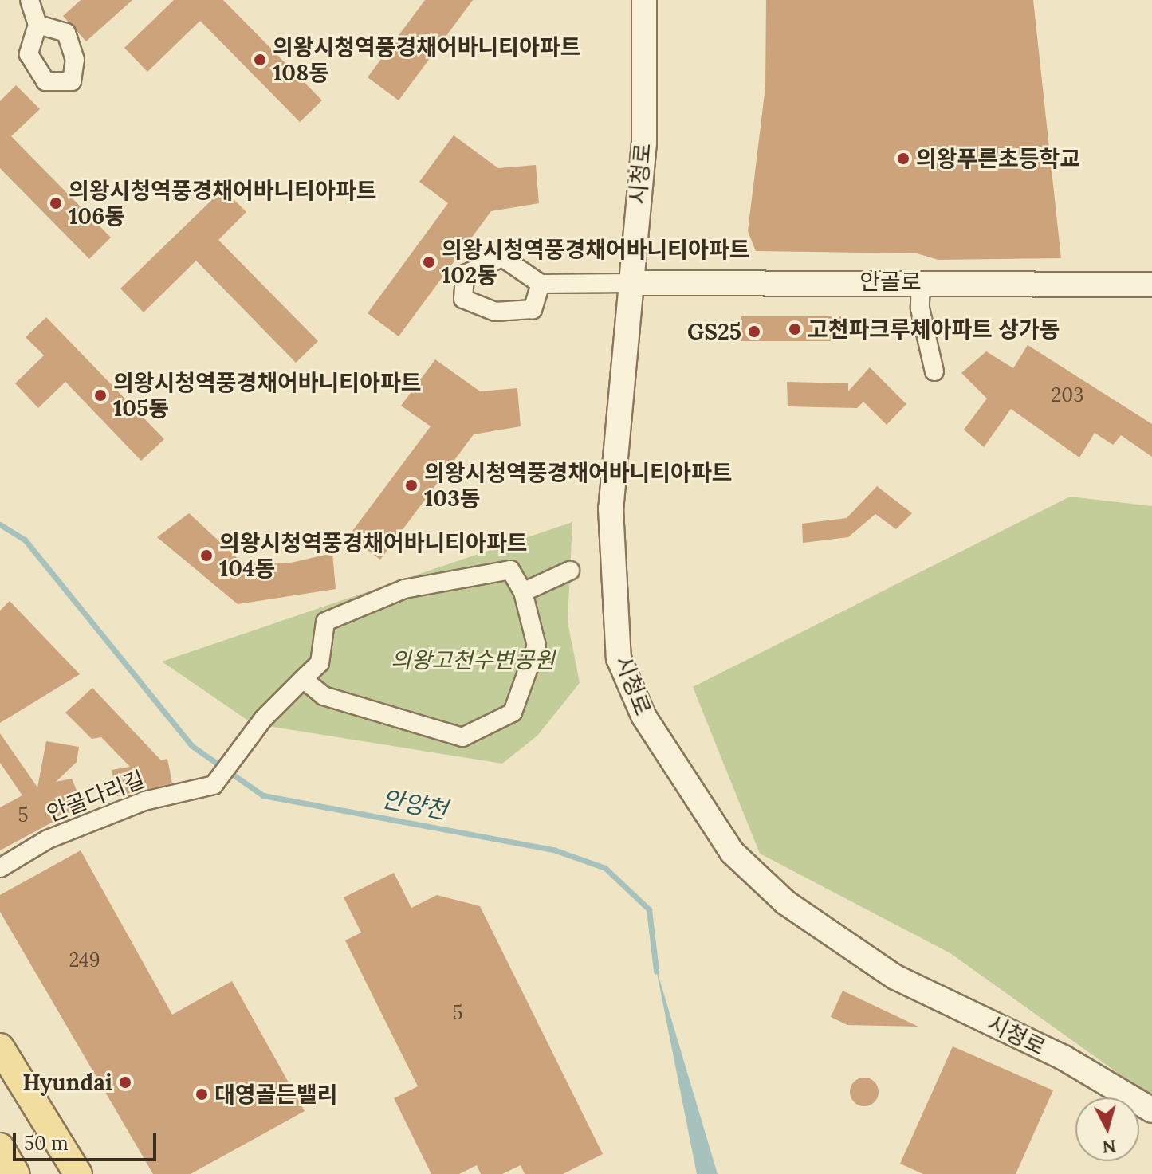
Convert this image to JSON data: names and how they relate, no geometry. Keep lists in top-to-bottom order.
{
  "streets": {
    "street": ["시청로", "안골로", "안골다리길"]
  },
  "crossings": [
    ["시청로", "안골로"]
  ],
  "water": ["안양천"],
  "parks": ["의왕고천수변공원"],
  "places": [
    "의왕시청역풍경채어바니티아파트 108동",
    "의왕푸른초등학교",
    "의왕시청역풍경채어바니티아파트 106동",
    "의왕시청역풍경채어바니티아파트 102동",
    "고천파크루체아파트 상가동",
    "GS25",
    "의왕시청역풍경채어바니티아파트 105동",
    "의왕시청역풍경채어바니티아파트 103동",
    "의왕시청역풍경채어바니티아파트 104동",
    "Hyundai",
    "대영골든밸리"
  ],
  "house_numbers": [
    "203",
    "5",
    "249",
    "5"
  ],
  "scale_bar": "50 m",
  "north": "bottom"
}
